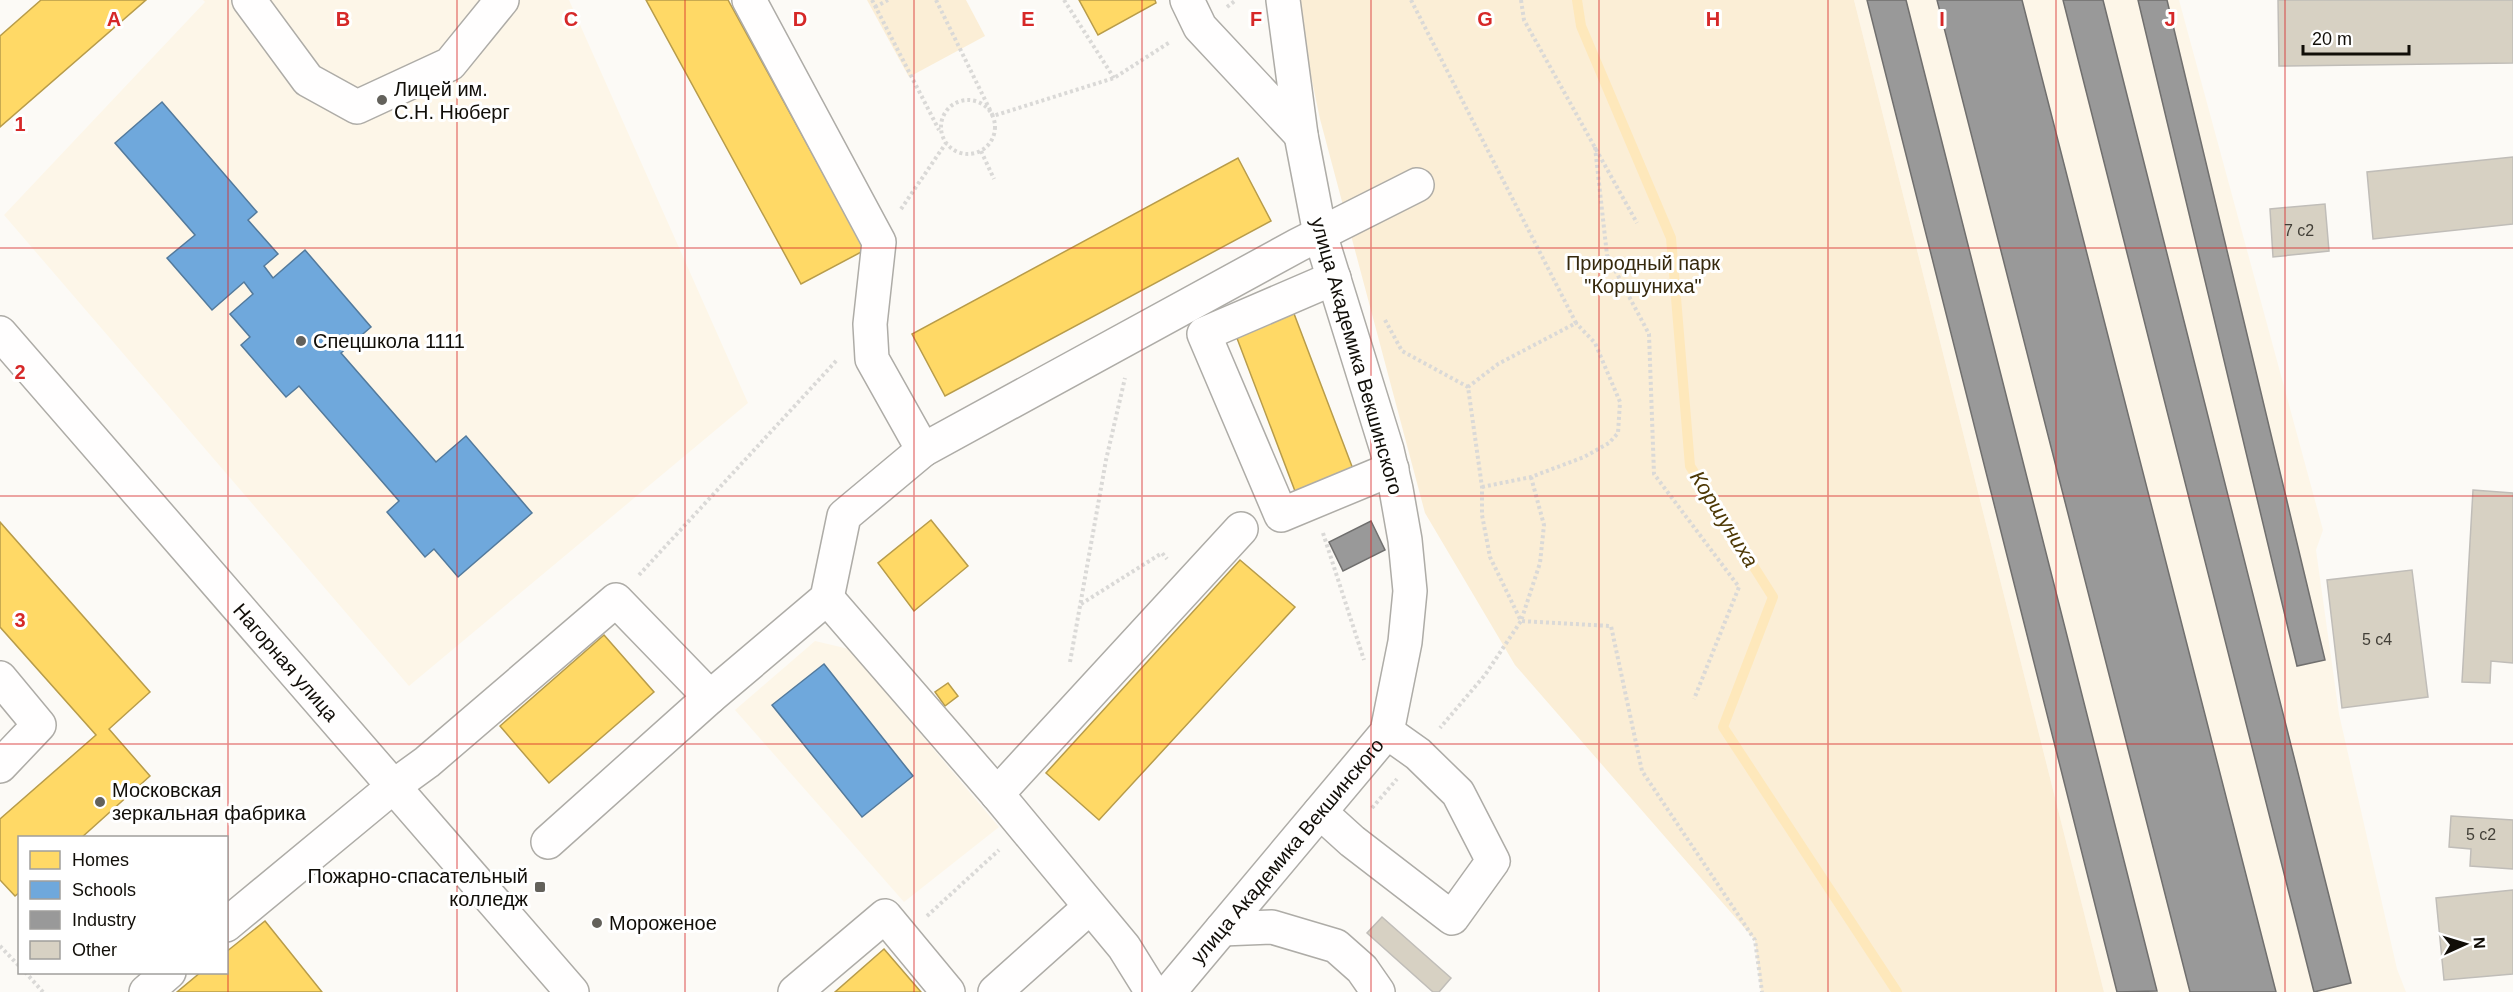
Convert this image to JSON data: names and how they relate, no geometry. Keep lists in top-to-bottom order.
{
  "streets": {
    "street": ["улица Академика Векшинского", "Нагорная улица"]
  },
  "water": ["Коршуниха"],
  "parks": ["Природный парк \"Коршуниха\""],
  "places": {
    "other": [
      "Лицей им. С.Н. Нюберг",
      "Спецшкола 1111",
      "Московская зеркальная фабрика",
      "Мороженое"
    ],
    "transit": ["Пожарно-спасательный колледж"]
  },
  "house_numbers": ["7 с2", "5 с4", "5 с2"],
  "legend": [
    "Homes",
    "Schools",
    "Industry",
    "Other"
  ],
  "scale_bar": "20 m",
  "north": "right",
  "grid": {
    "columns": [
      "A",
      "B",
      "C",
      "D",
      "E",
      "F",
      "G",
      "H",
      "I",
      "J"
    ],
    "rows": ["1", "2", "3"]
  }
}
